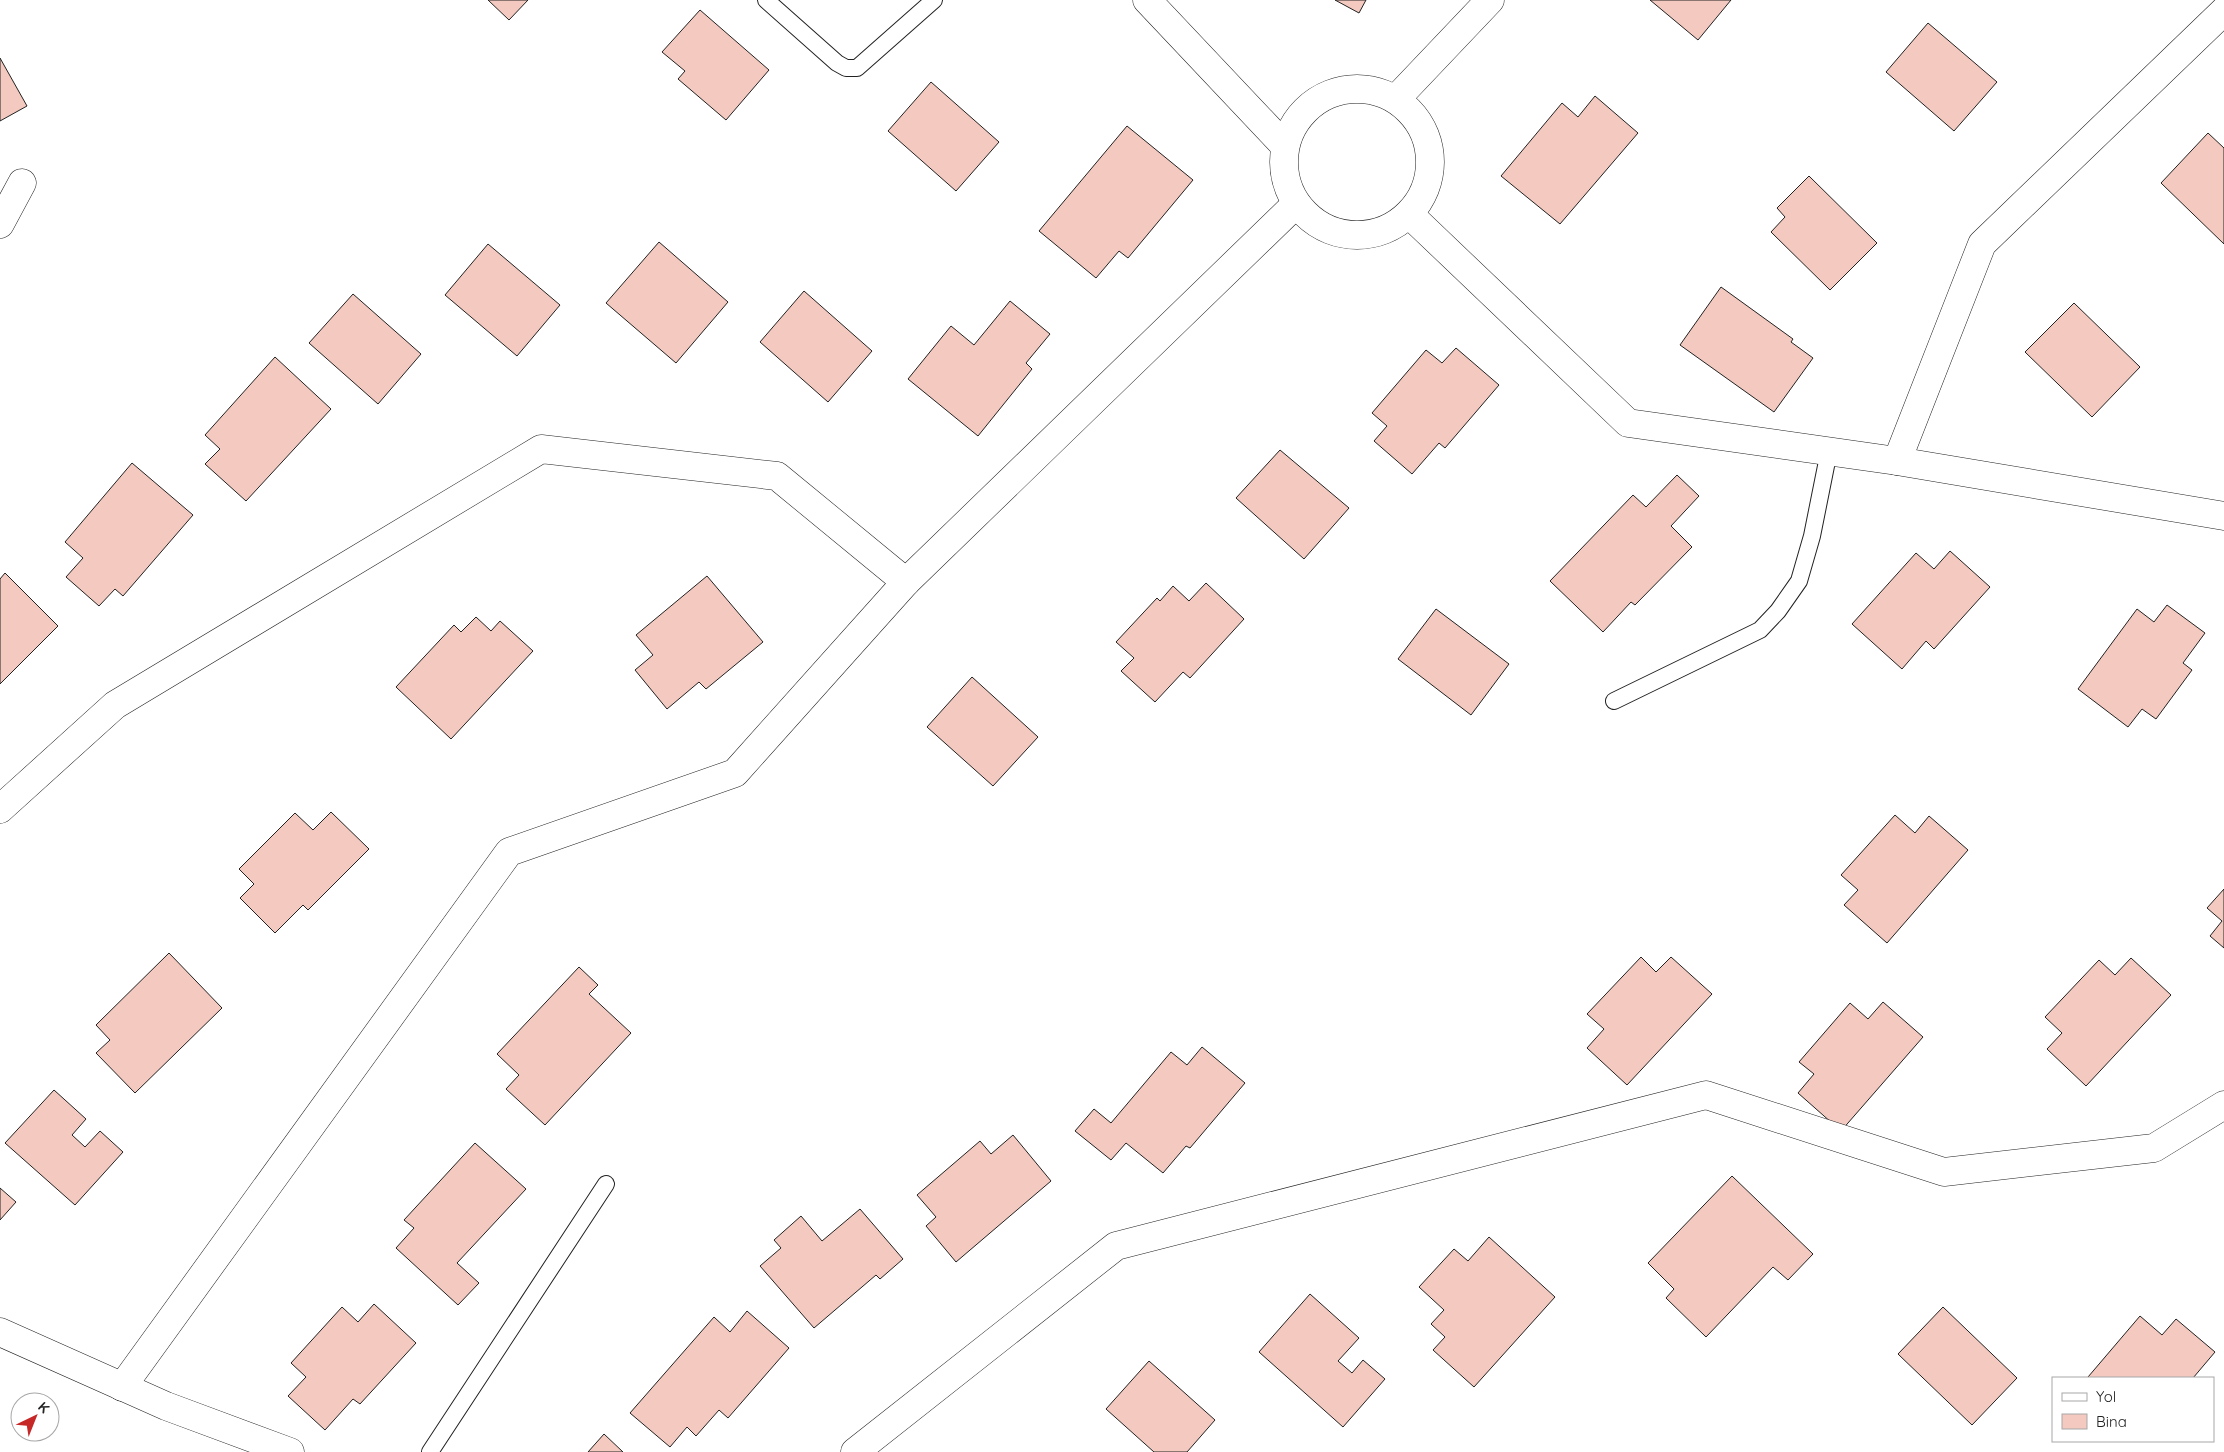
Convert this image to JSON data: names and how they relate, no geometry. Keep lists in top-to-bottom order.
{
  "legend": ["Yol", "Bina"],
  "north": "top right"
}
